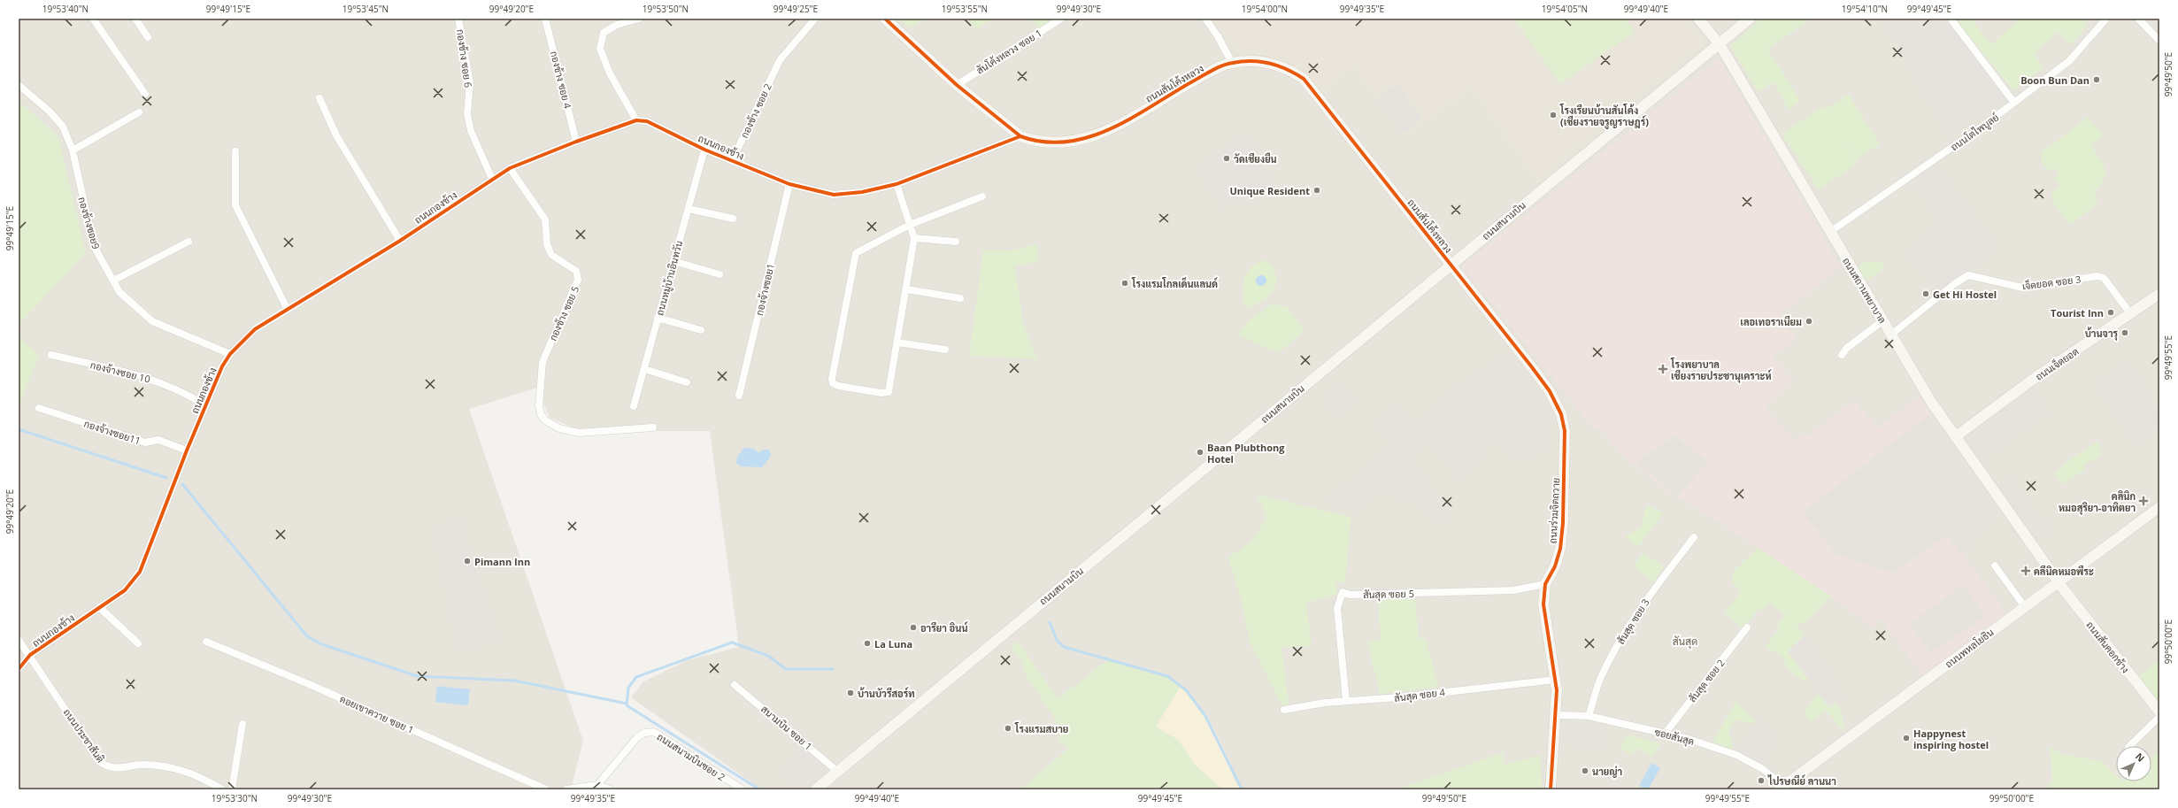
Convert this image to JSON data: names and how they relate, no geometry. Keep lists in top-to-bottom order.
{
  "streets": {
    "street": [
      "สันโค้งหลวง ซอย 1",
      "กองช้าง ซอย 6",
      "กองช้าง ซอย 4",
      "ถนนสันโค้งหลวง",
      "กองช้าง ซอย 2",
      "ถนนโตไพบูลย์",
      "ถนนกองช้าง",
      "ถนนสนามบิน",
      "กองช้างซอย9",
      "ถนนหมู่บ้านอินทวัน",
      "เจ็ดยอด ซอย 3",
      "กองจ้างซอย1",
      "ถนนสถานพยาบาล",
      "กองช้าง ซอย 5",
      "ถนนเจ็ดยอด",
      "กองจ้างซอย 10",
      "กองจ้างซอย11",
      "ถนนร่วมจิตถวาย",
      "สันสุด ซอย 5",
      "สันสุด ซอย 3",
      "ถนนสันคอกช้าง",
      "ถนนพหลโยธิน",
      "สันสุด ซอย 2",
      "สันสุด ซอย 4",
      "ดอยเขาควาย ซอย 1",
      "สนามบิน ซอย 1",
      "ถนนประชาสันติ",
      "ซอยสันสุด",
      "ถนนสนามบินซอย 2"
    ]
  },
  "crossings": [
    ["สันโค้งหลวง ซอย 1", "ถนนสันโค้งหลวง"],
    ["กองช้าง ซอย 6", "ถนนกองช้าง"],
    ["กองช้าง ซอย 4", "ถนนกองช้าง"],
    ["ถนนสันโค้งหลวง", "ถนนกองช้าง"],
    ["ถนนสันโค้งหลวง", "ถนนสนามบิน"],
    ["ถนนสันโค้งหลวง", "ถนนร่วมจิตถวาย"],
    ["กองช้าง ซอย 2", "ถนนกองช้าง"],
    ["ถนนโตไพบูลย์", "ถนนสถานพยาบาล"],
    ["ถนนกองช้าง", "กองช้างซอย9"],
    ["ถนนกองช้าง", "ถนนหมู่บ้านอินทวัน"],
    ["ถนนกองช้าง", "กองจ้างซอย1"],
    ["ถนนกองช้าง", "กองช้าง ซอย 5"],
    ["ถนนกองช้าง", "กองจ้างซอย 10"],
    ["ถนนกองช้าง", "กองจ้างซอย11"],
    ["ถนนกองช้าง", "ถนนประชาสันติ"],
    ["ถนนสนามบิน", "ถนนสถานพยาบาล"],
    ["ถนนสนามบิน", "ถนนร่วมจิตถวาย"],
    ["ถนนสนามบิน", "สนามบิน ซอย 1"],
    ["เจ็ดยอด ซอย 3", "ถนนสถานพยาบาล"],
    ["เจ็ดยอด ซอย 3", "ถนนเจ็ดยอด"],
    ["ถนนสถานพยาบาล", "ถนนเจ็ดยอด"],
    ["ถนนสถานพยาบาล", "ถนนสันคอกช้าง"],
    ["ถนนสถานพยาบาล", "ถนนพหลโยธิน"],
    ["ถนนร่วมจิตถวาย", "สันสุด ซอย 5"],
    ["ถนนร่วมจิตถวาย", "สันสุด ซอย 4"],
    ["ถนนร่วมจิตถวาย", "ซอยสันสุด"],
    ["สันสุด ซอย 5", "สันสุด ซอย 4"],
    ["สันสุด ซอย 3", "ซอยสันสุด"],
    ["ถนนสันคอกช้าง", "ถนนพหลโยธิน"],
    ["ถนนพหลโยธิน", "ซอยสันสุด"],
    ["สันสุด ซอย 2", "ซอยสันสุด"]
  ],
  "districts": ["สันสุด"],
  "places": {
    "other": [
      "Boon Bun Dan",
      "โรงเรียนบ้านสันโค้ง (เชียงรายจรูญราษฎร์)",
      "วัดเชียงยืน",
      "Unique Resident",
      "โรงแรมโกลเด็นแลนด์",
      "Get Hi Hostel",
      "Tourist Inn",
      "เลอเทอราเนียม",
      "บ้านจารุ",
      "Baan Plubthong Hotel",
      "Pimann Inn",
      "อารียา อินน์",
      "La Luna",
      "บ้านบัวรีสอร์ท",
      "โรงแรมสบาย",
      "Happynest inspiring hostel",
      "นายญ่า",
      "ไปรษณีย์ ลานนา"
    ],
    "health": ["โรงพยาบาล เชียงรายประชานุเคราะห์", "คลินิก หมอสุริยา-อาทิตยา", "คลีนิคหมอพีระ"]
  },
  "north": "top right",
  "coordinates": [
    "19°53'40\"N",
    "99°49'15\"E",
    "19°53'45\"N",
    "99°49'20\"E",
    "19°53'50\"N",
    "99°49'25\"E",
    "19°53'55\"N",
    "99°49'30\"E",
    "19°54'00\"N",
    "99°49'35\"E",
    "19°54'05\"N",
    "99°49'40\"E",
    "19°54'10\"N",
    "99°49'45\"E",
    "99°49'50\"E",
    "99°49'55\"E",
    "99°50'00\"E",
    "19°53'30\"N"
  ]
}
